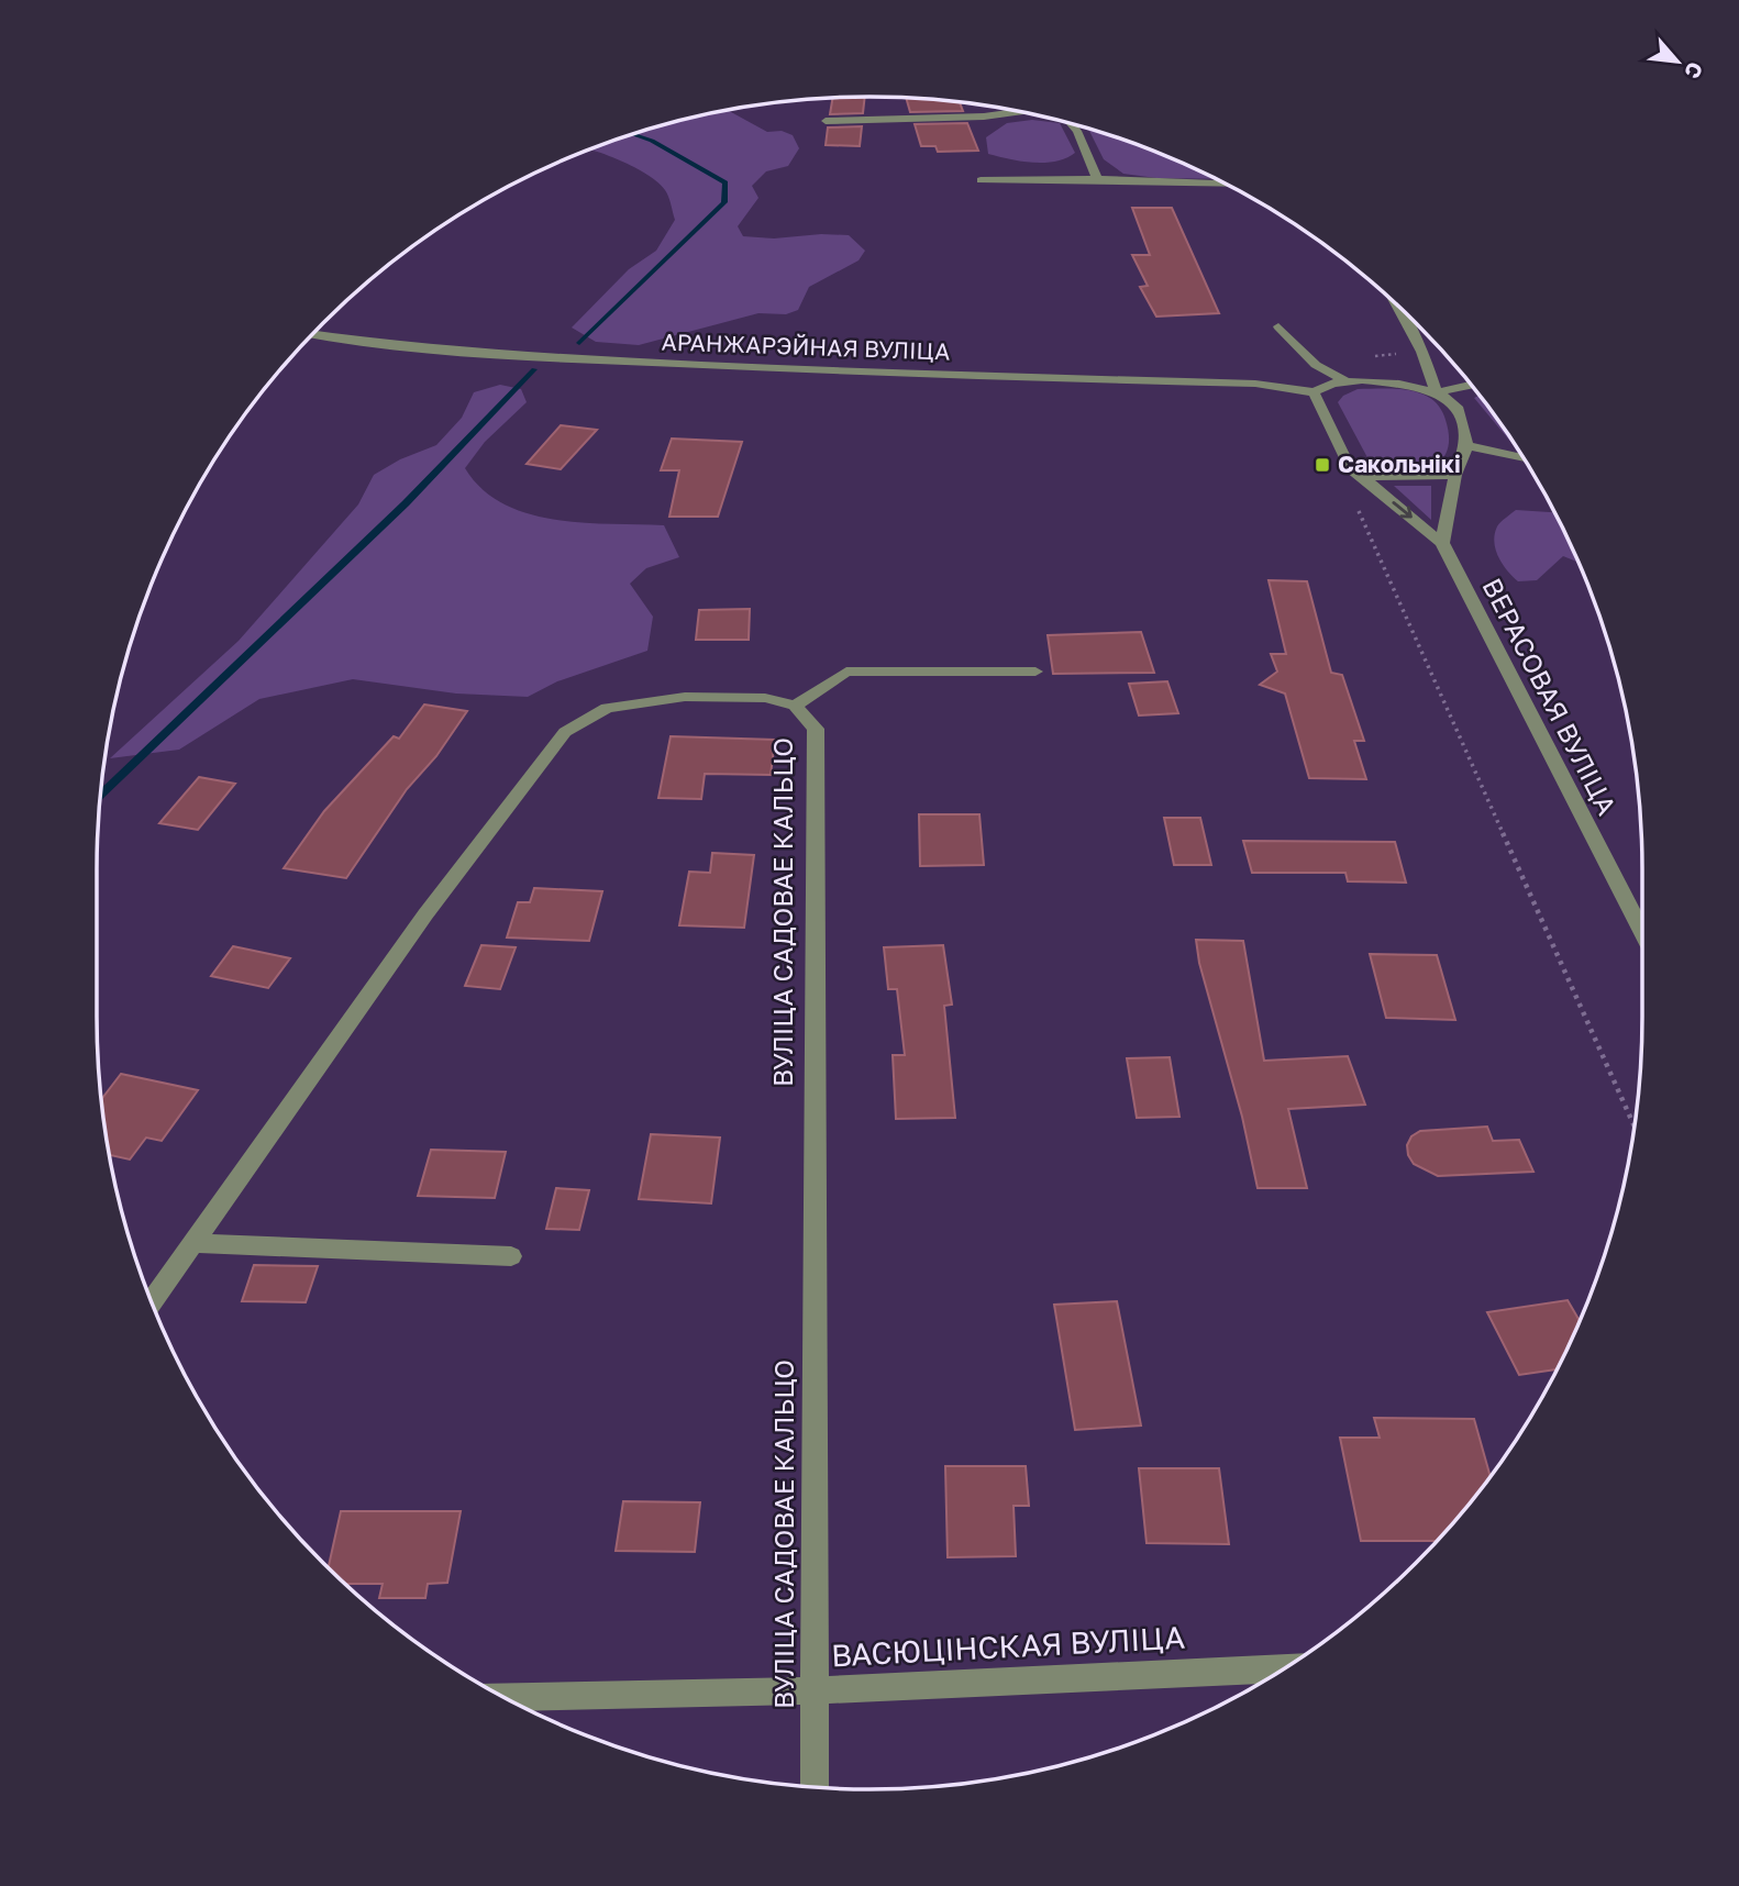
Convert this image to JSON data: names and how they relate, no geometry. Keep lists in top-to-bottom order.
{
  "streets": {
    "street": [
      "АРАНЖАРЭЙНАЯ ВУЛІЦА",
      "ВЕРАСОВАЯ ВУЛІЦА",
      "ВУЛІЦА САДОВАЕ КАЛЬЦО",
      "ВАСЮЦІНСКАЯ ВУЛІЦА"
    ]
  },
  "crossings": [
    ["АРАНЖАРЭЙНАЯ ВУЛІЦА", "ВЕРАСОВАЯ ВУЛІЦА"],
    ["ВУЛІЦА САДОВАЕ КАЛЬЦО", "ВАСЮЦІНСКАЯ ВУЛІЦА"]
  ],
  "places": {
    "transit": ["Сакольнікі"]
  },
  "north": "bottom right"
}
